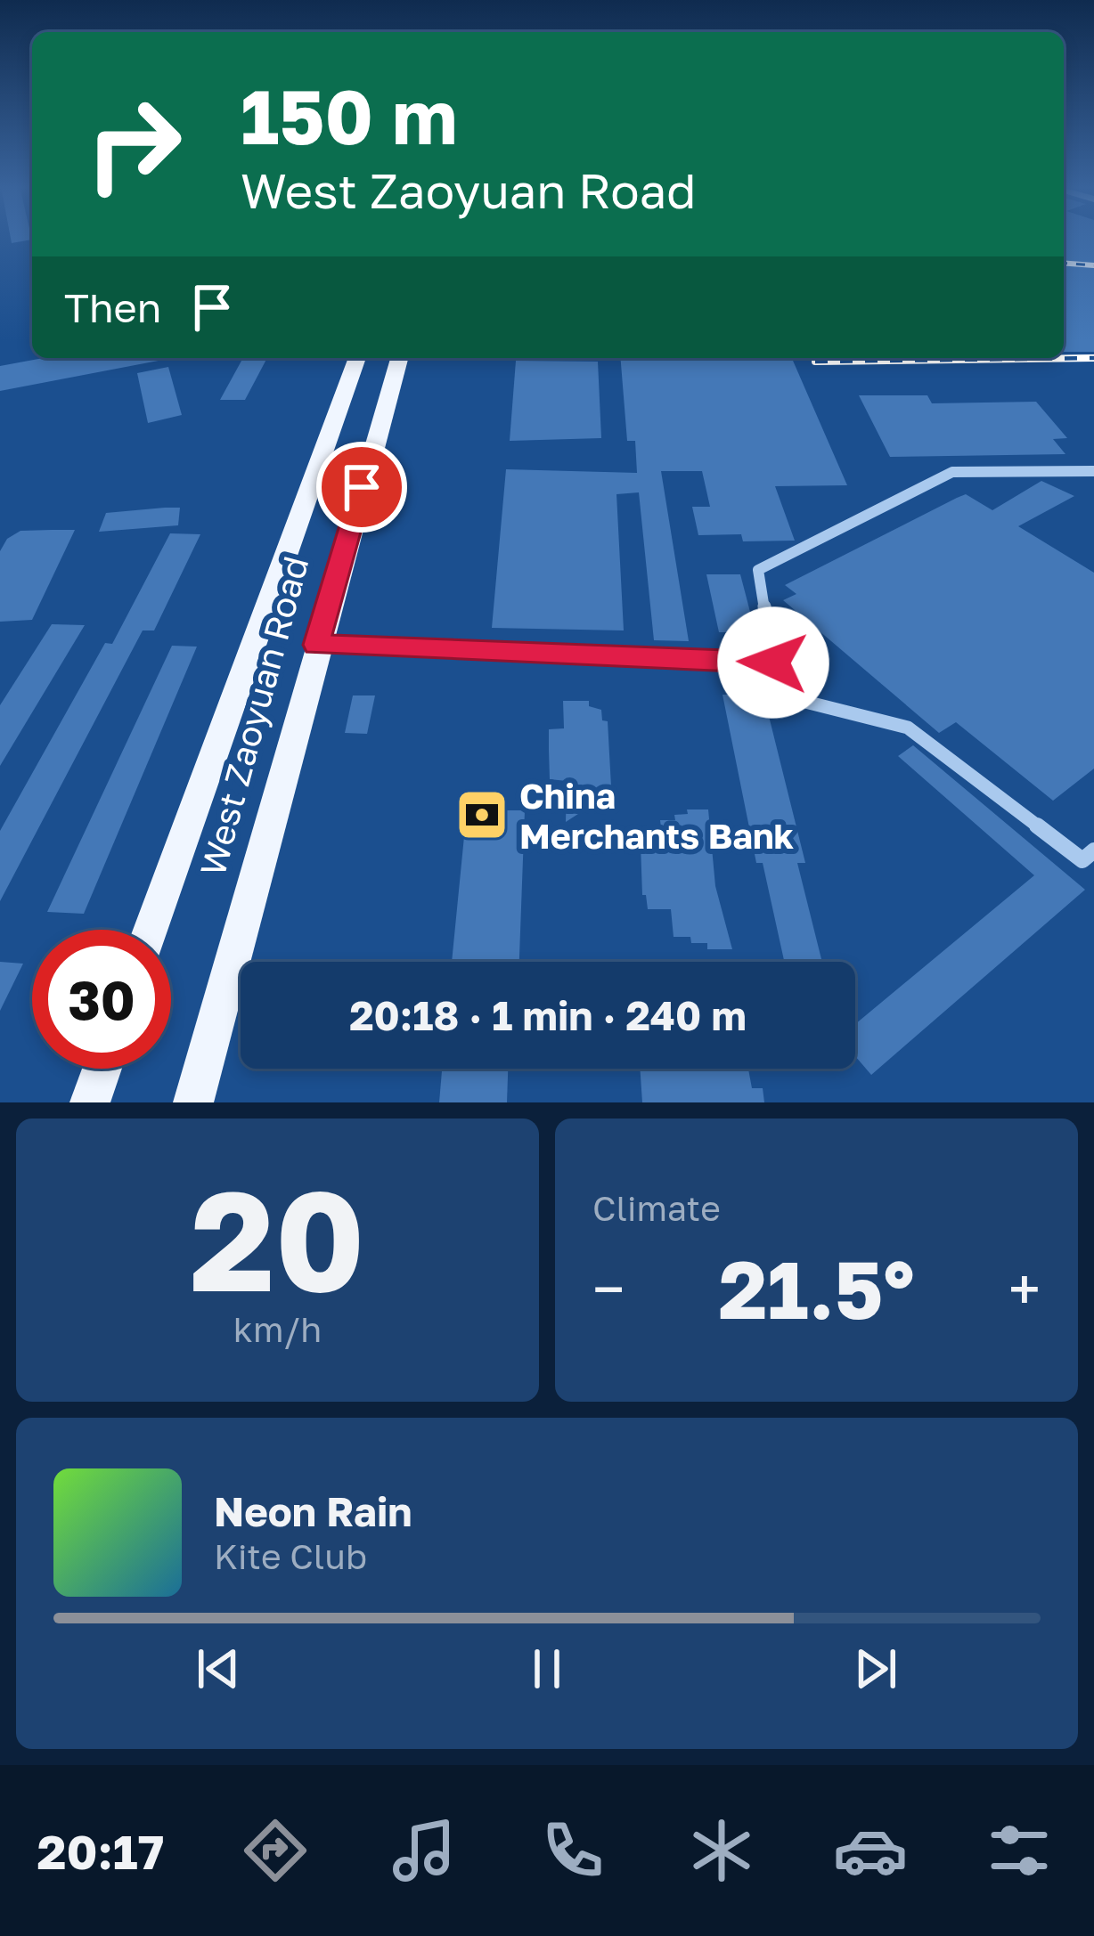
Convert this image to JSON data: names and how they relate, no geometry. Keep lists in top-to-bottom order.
{
  "streets": {
    "main road": ["West Zaoyuan Road"]
  },
  "places": {
    "bank": ["China Merchants Bank"]
  },
  "page": {
    "turn": ["150 m", "West Zaoyuan Road"],
    "then": "Then",
    "limit": "30",
    "trip": "20:18 · 1 min · 240 m",
    "tile": [
      ["20", "km/h"],
      "Climate"
    ],
    "heat": ["−", "21.5°", "+"],
    "song": ["Neon Rain", "Kite Club"],
    "tabs": "20:17"
  }
}
